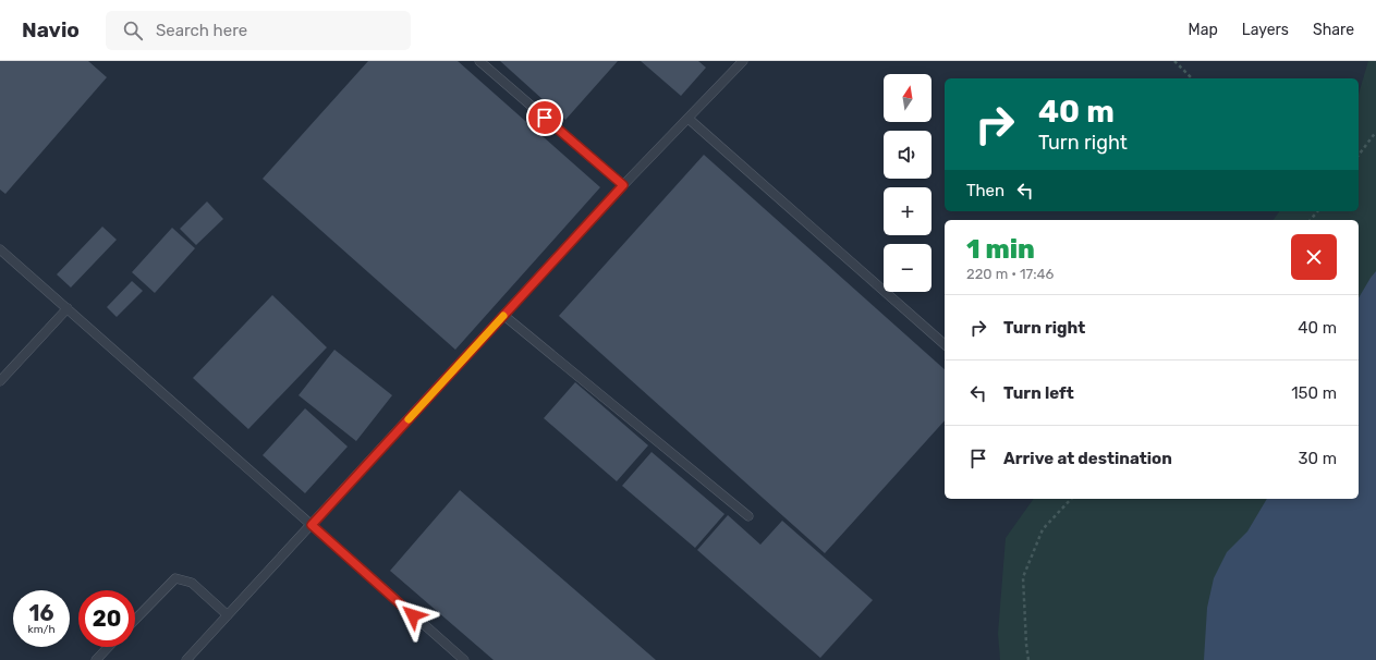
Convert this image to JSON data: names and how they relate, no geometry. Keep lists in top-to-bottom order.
{
  "north": "top",
  "page": {
    "header": "Navio",
    "search": "Search here",
    "nav": ["Map", "Layers", "Share"],
    "map_buttons": ["+", "−"],
    "turn": ["40 m", "Turn right"],
    "then": "Then",
    "heading": ["1 min", "220 m · 17:46"],
    "list": [
      {
        "name": "Turn right",
        "value": "40 m"
      },
      {
        "name": "Turn left",
        "value": "150 m"
      },
      {
        "name": "Arrive at destination",
        "value": "30 m"
      }
    ],
    "speed": "16 km/h",
    "limit": "20"
  }
}
